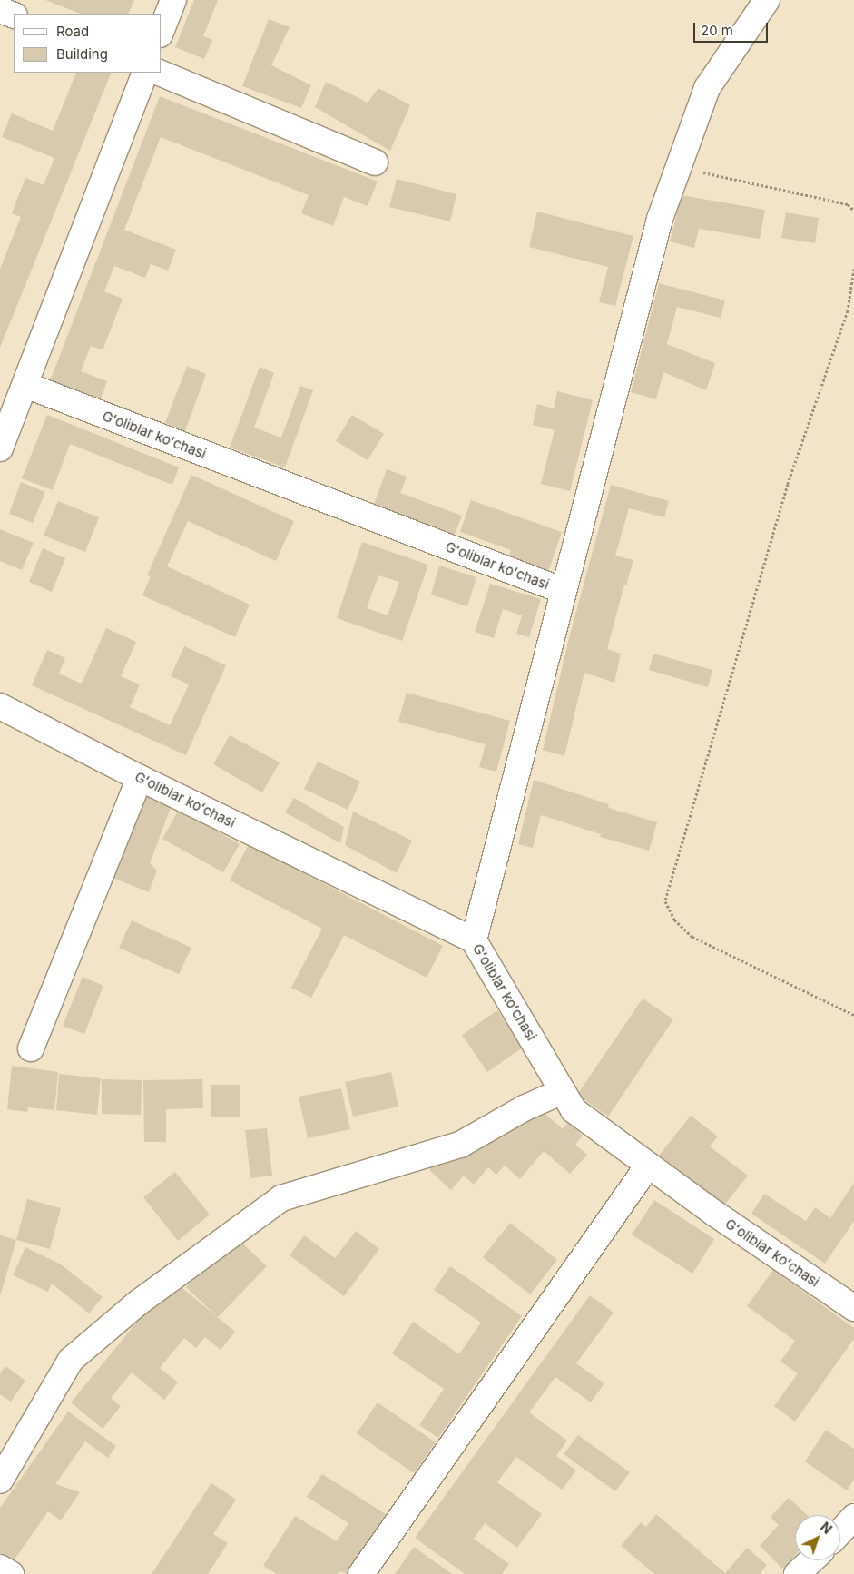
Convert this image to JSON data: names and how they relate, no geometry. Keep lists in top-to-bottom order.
{
  "streets": {
    "street": ["Gʻoliblar koʻchasi"]
  },
  "legend": ["Road", "Building"],
  "scale_bar": "20 m",
  "north": "top right"
}
